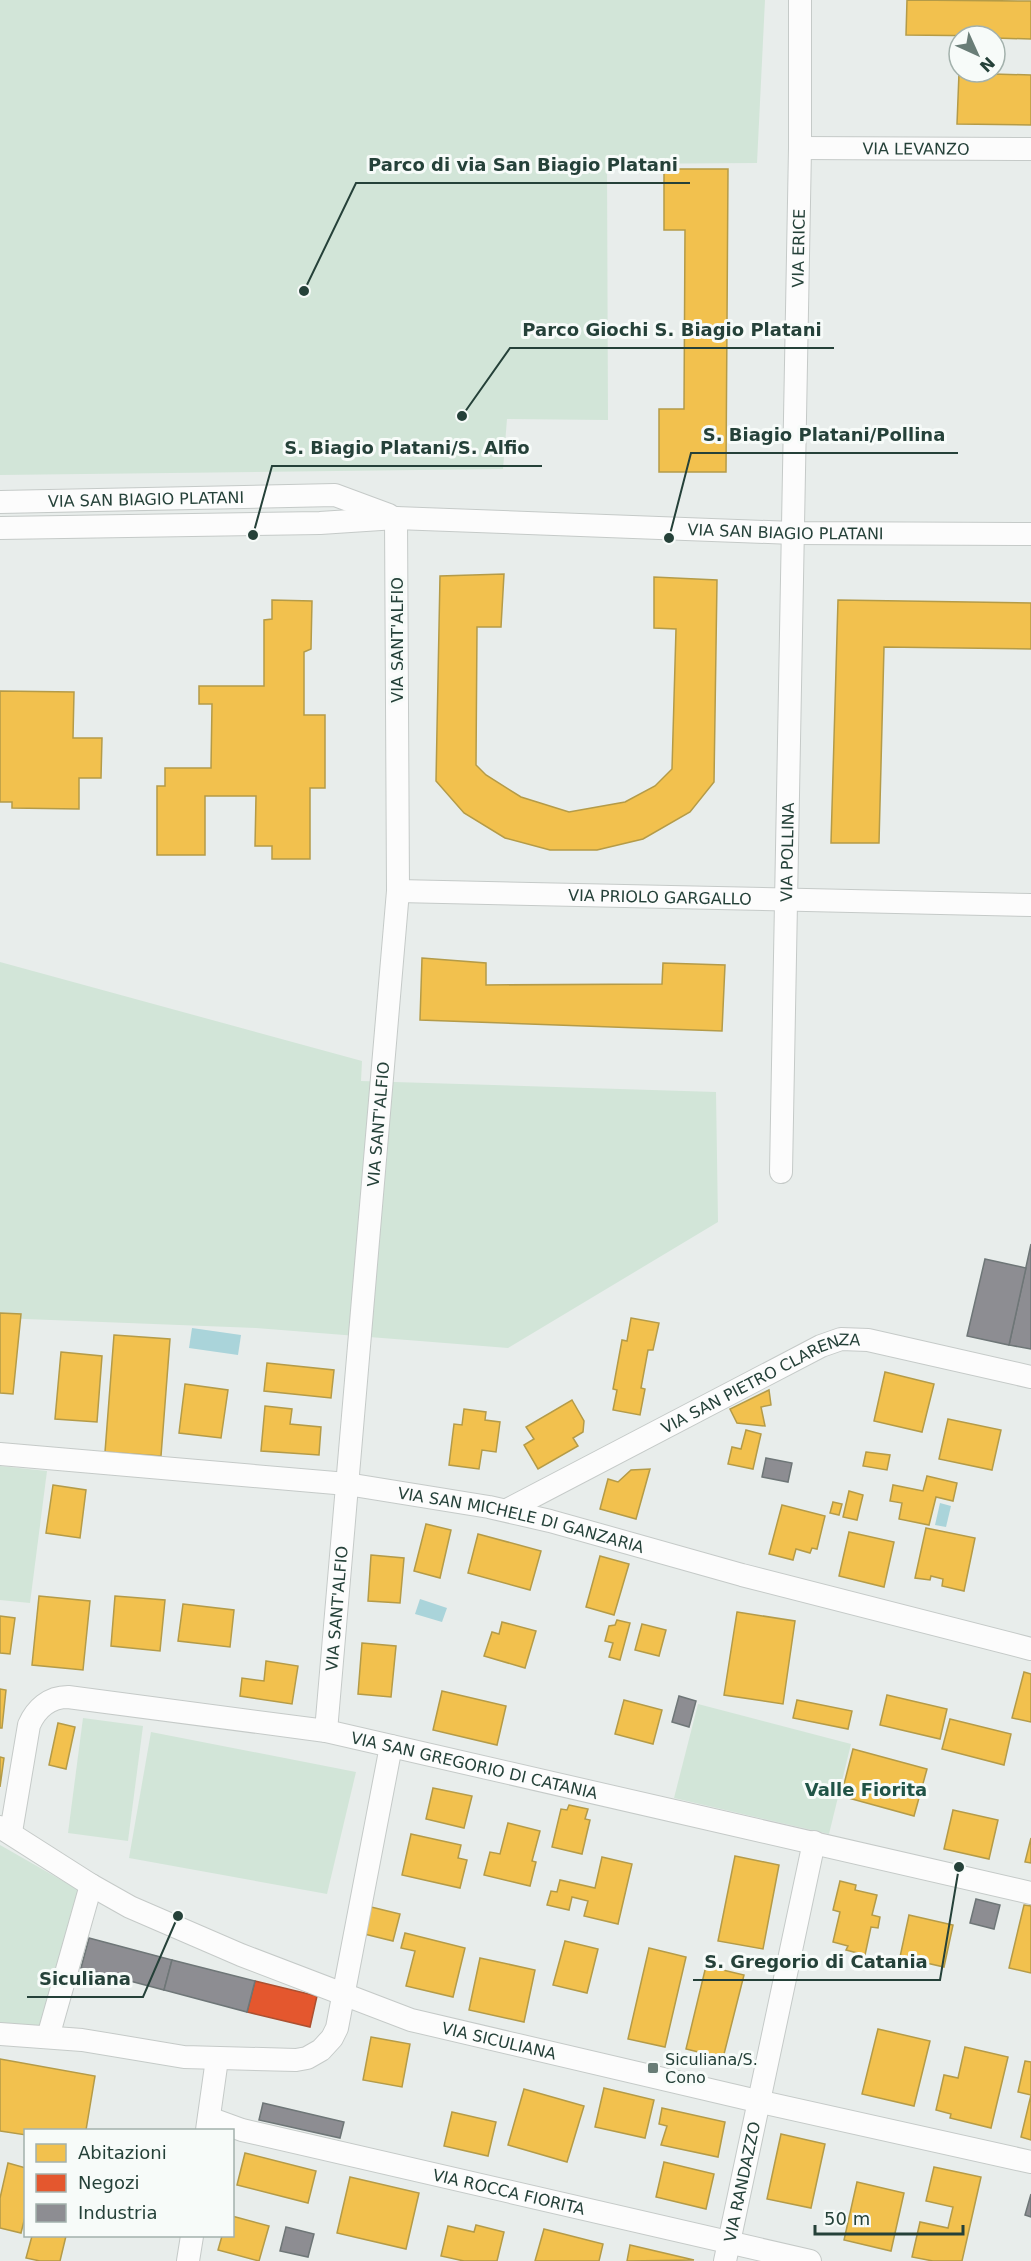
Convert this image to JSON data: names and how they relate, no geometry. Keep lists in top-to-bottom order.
{
  "streets": {
    "street": [
      "VIA LEVANZO",
      "VIA ERICE",
      "VIA SAN BIAGIO PLATANI",
      "VIA SANT'ALFIO",
      "VIA POLLINA",
      "VIA PRIOLO GARGALLO",
      "VIA SAN PIETRO CLARENZA",
      "VIA SAN MICHELE DI GANZARIA",
      "VIA SAN GREGORIO DI CATANIA",
      "VIA SICULIANA",
      "VIA RANDAZZO",
      "VIA ROCCA FIORITA"
    ]
  },
  "crossings": [
    ["VIA LEVANZO", "VIA ERICE"],
    ["VIA ERICE", "VIA SAN BIAGIO PLATANI"],
    ["VIA ERICE", "VIA POLLINA"],
    ["VIA SAN BIAGIO PLATANI", "VIA SANT'ALFIO"],
    ["VIA SAN BIAGIO PLATANI", "VIA POLLINA"],
    ["VIA SANT'ALFIO", "VIA PRIOLO GARGALLO"],
    ["VIA SANT'ALFIO", "VIA SAN MICHELE DI GANZARIA"],
    ["VIA SANT'ALFIO", "VIA SAN GREGORIO DI CATANIA"],
    ["VIA POLLINA", "VIA PRIOLO GARGALLO"],
    ["VIA SAN PIETRO CLARENZA", "VIA SAN MICHELE DI GANZARIA"],
    ["VIA SAN GREGORIO DI CATANIA", "VIA SICULIANA"],
    ["VIA SAN GREGORIO DI CATANIA", "VIA RANDAZZO"],
    ["VIA SICULIANA", "VIA RANDAZZO"],
    ["VIA RANDAZZO", "VIA ROCCA FIORITA"]
  ],
  "districts": ["Valle Fiorita"],
  "places": {
    "other": [
      "Parco di via San Biagio Platani",
      "Parco Giochi S. Biagio Platani",
      "S. Biagio Platani/S. Alfio",
      "S. Biagio Platani/Pollina",
      "S. Gregorio di Catania",
      "Siculiana"
    ],
    "transit": ["Siculiana/S. Cono"]
  },
  "legend": ["Abitazioni", "Negozi", "Industria"],
  "scale_bar": "50 m",
  "north": "bottom right"
}
